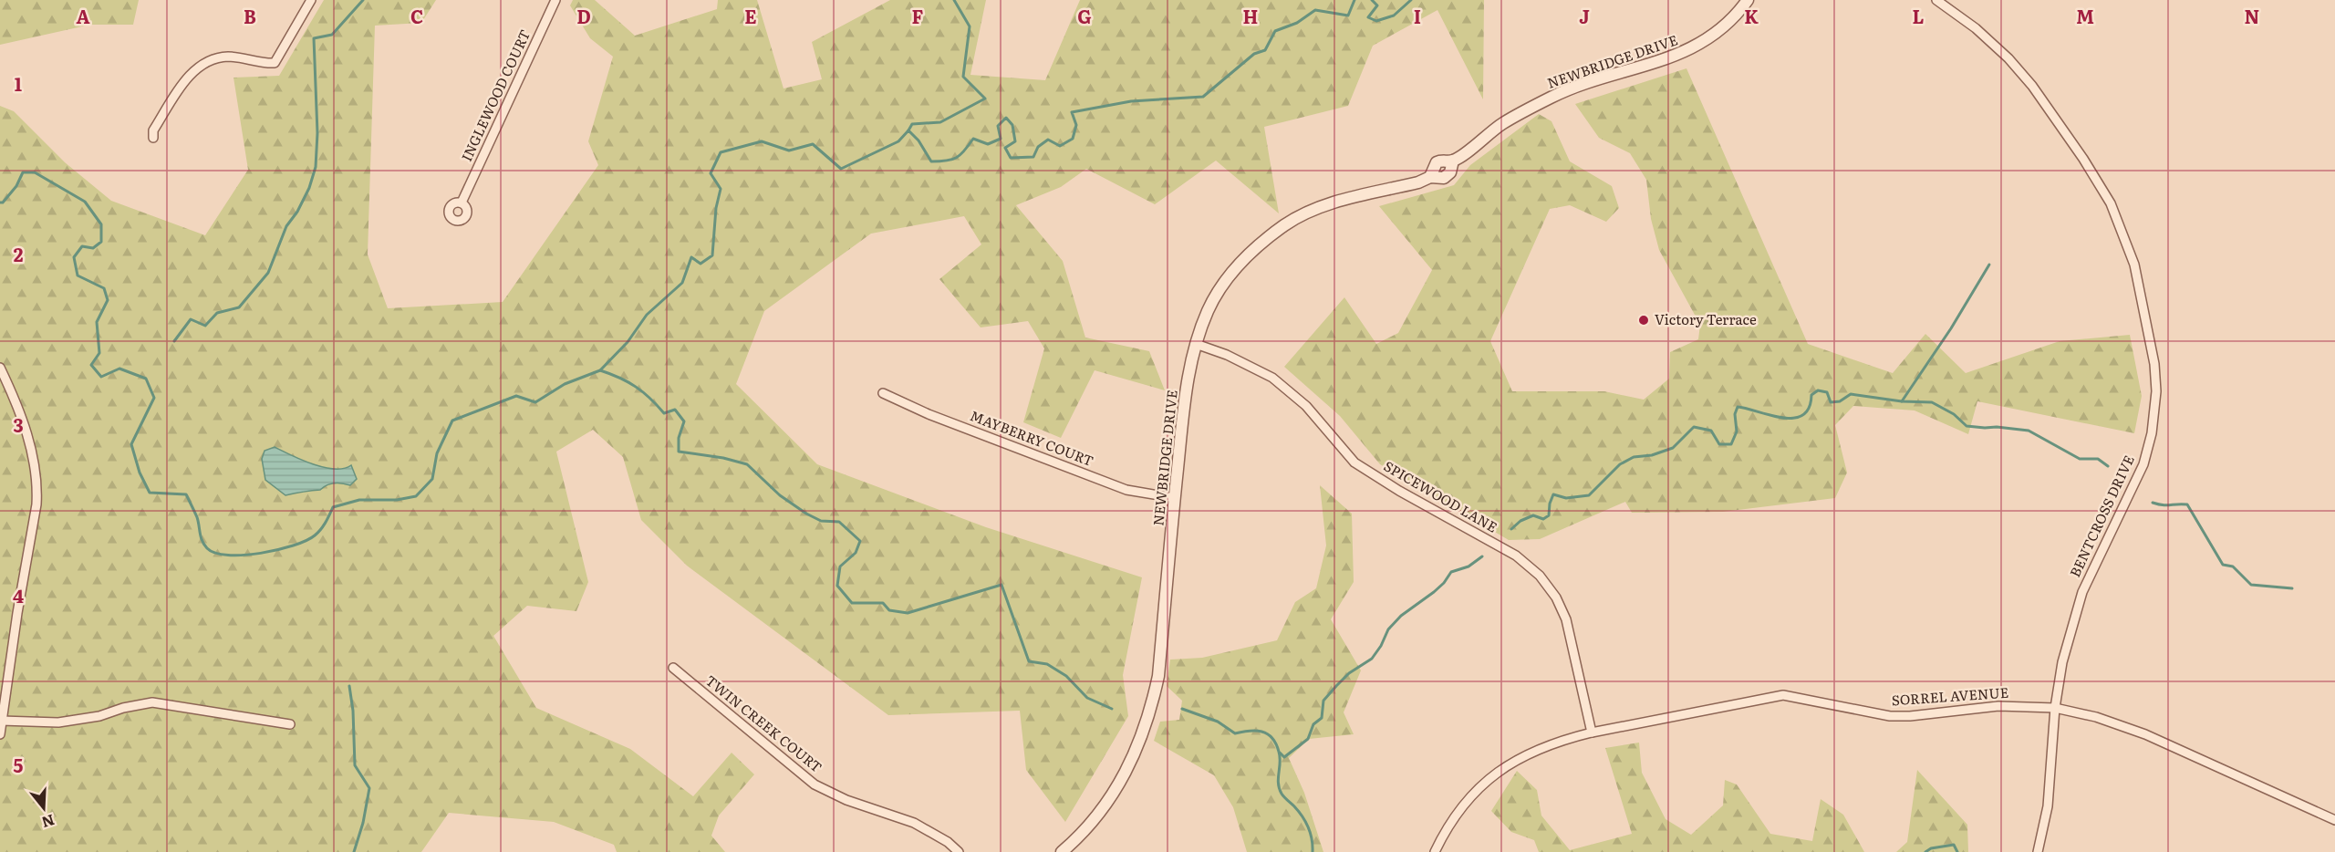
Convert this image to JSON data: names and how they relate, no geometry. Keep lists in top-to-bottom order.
{
  "streets": {
    "street": [
      "NEWBRIDGE DRIVE",
      "INGLEWOOD COURT",
      "MAYBERRY COURT",
      "SPICEWOOD LANE",
      "BENTCROSS DRIVE",
      "SORREL AVENUE",
      "TWIN CREEK COURT"
    ]
  },
  "crossings": [
    ["NEWBRIDGE DRIVE", "MAYBERRY COURT"],
    ["NEWBRIDGE DRIVE", "SPICEWOOD LANE"],
    ["SPICEWOOD LANE", "SORREL AVENUE"],
    ["BENTCROSS DRIVE", "SORREL AVENUE"]
  ],
  "places": ["Victory Terrace"],
  "north": "bottom",
  "grid": {
    "columns": [
      "A",
      "B",
      "C",
      "D",
      "E",
      "F",
      "G",
      "H",
      "I",
      "J",
      "K",
      "L",
      "M",
      "N"
    ],
    "rows": [
      "1",
      "2",
      "3",
      "4",
      "5"
    ]
  }
}
